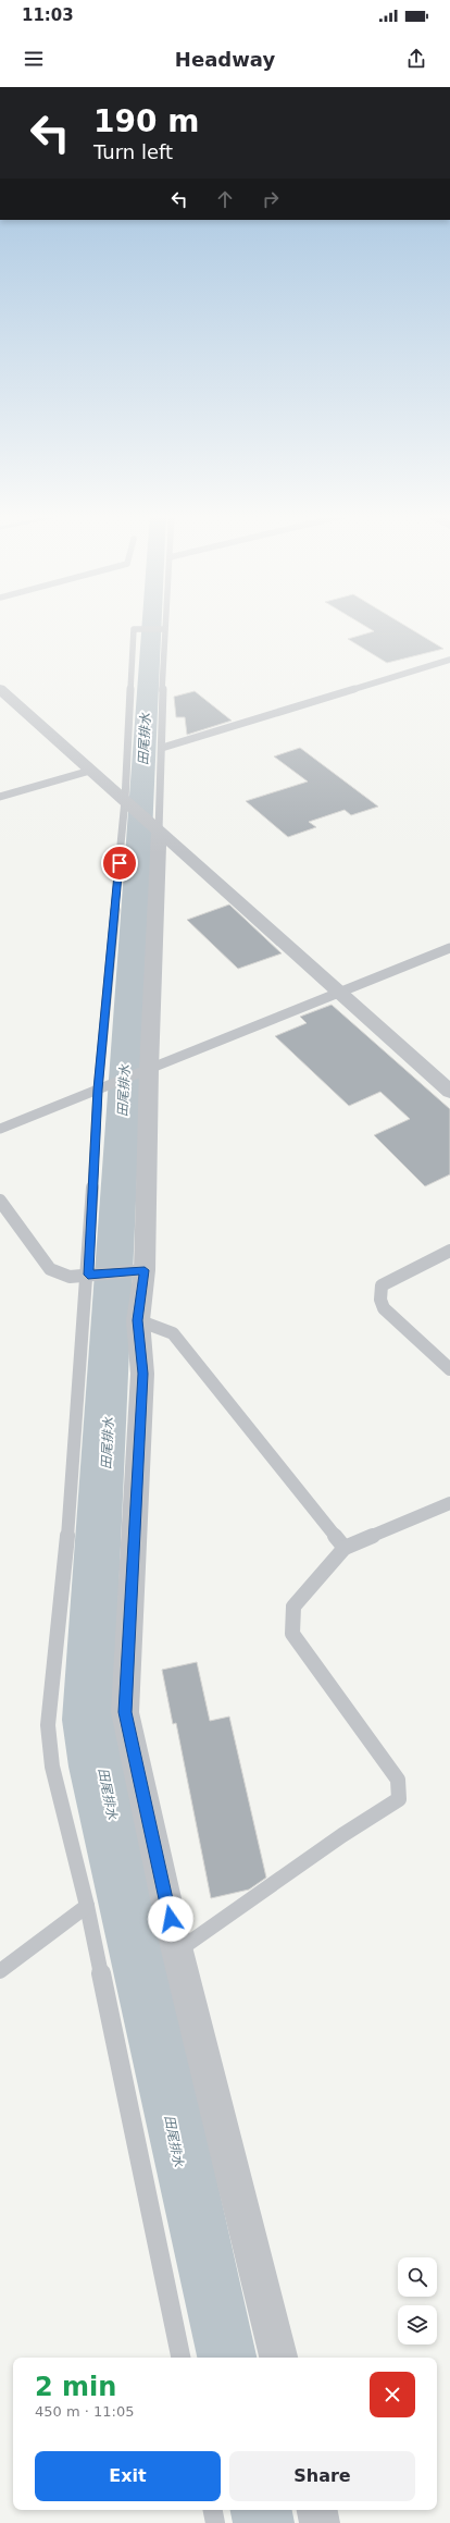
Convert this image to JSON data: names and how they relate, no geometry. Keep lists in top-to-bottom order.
{
  "water": ["田尾排水"],
  "page": {
    "status": "11:03",
    "header": "Headway",
    "turn": ["190 m", "Turn left"],
    "heading": ["2 min", "450 m · 11:05"],
    "buttons": ["Exit", "Share"]
  }
}
